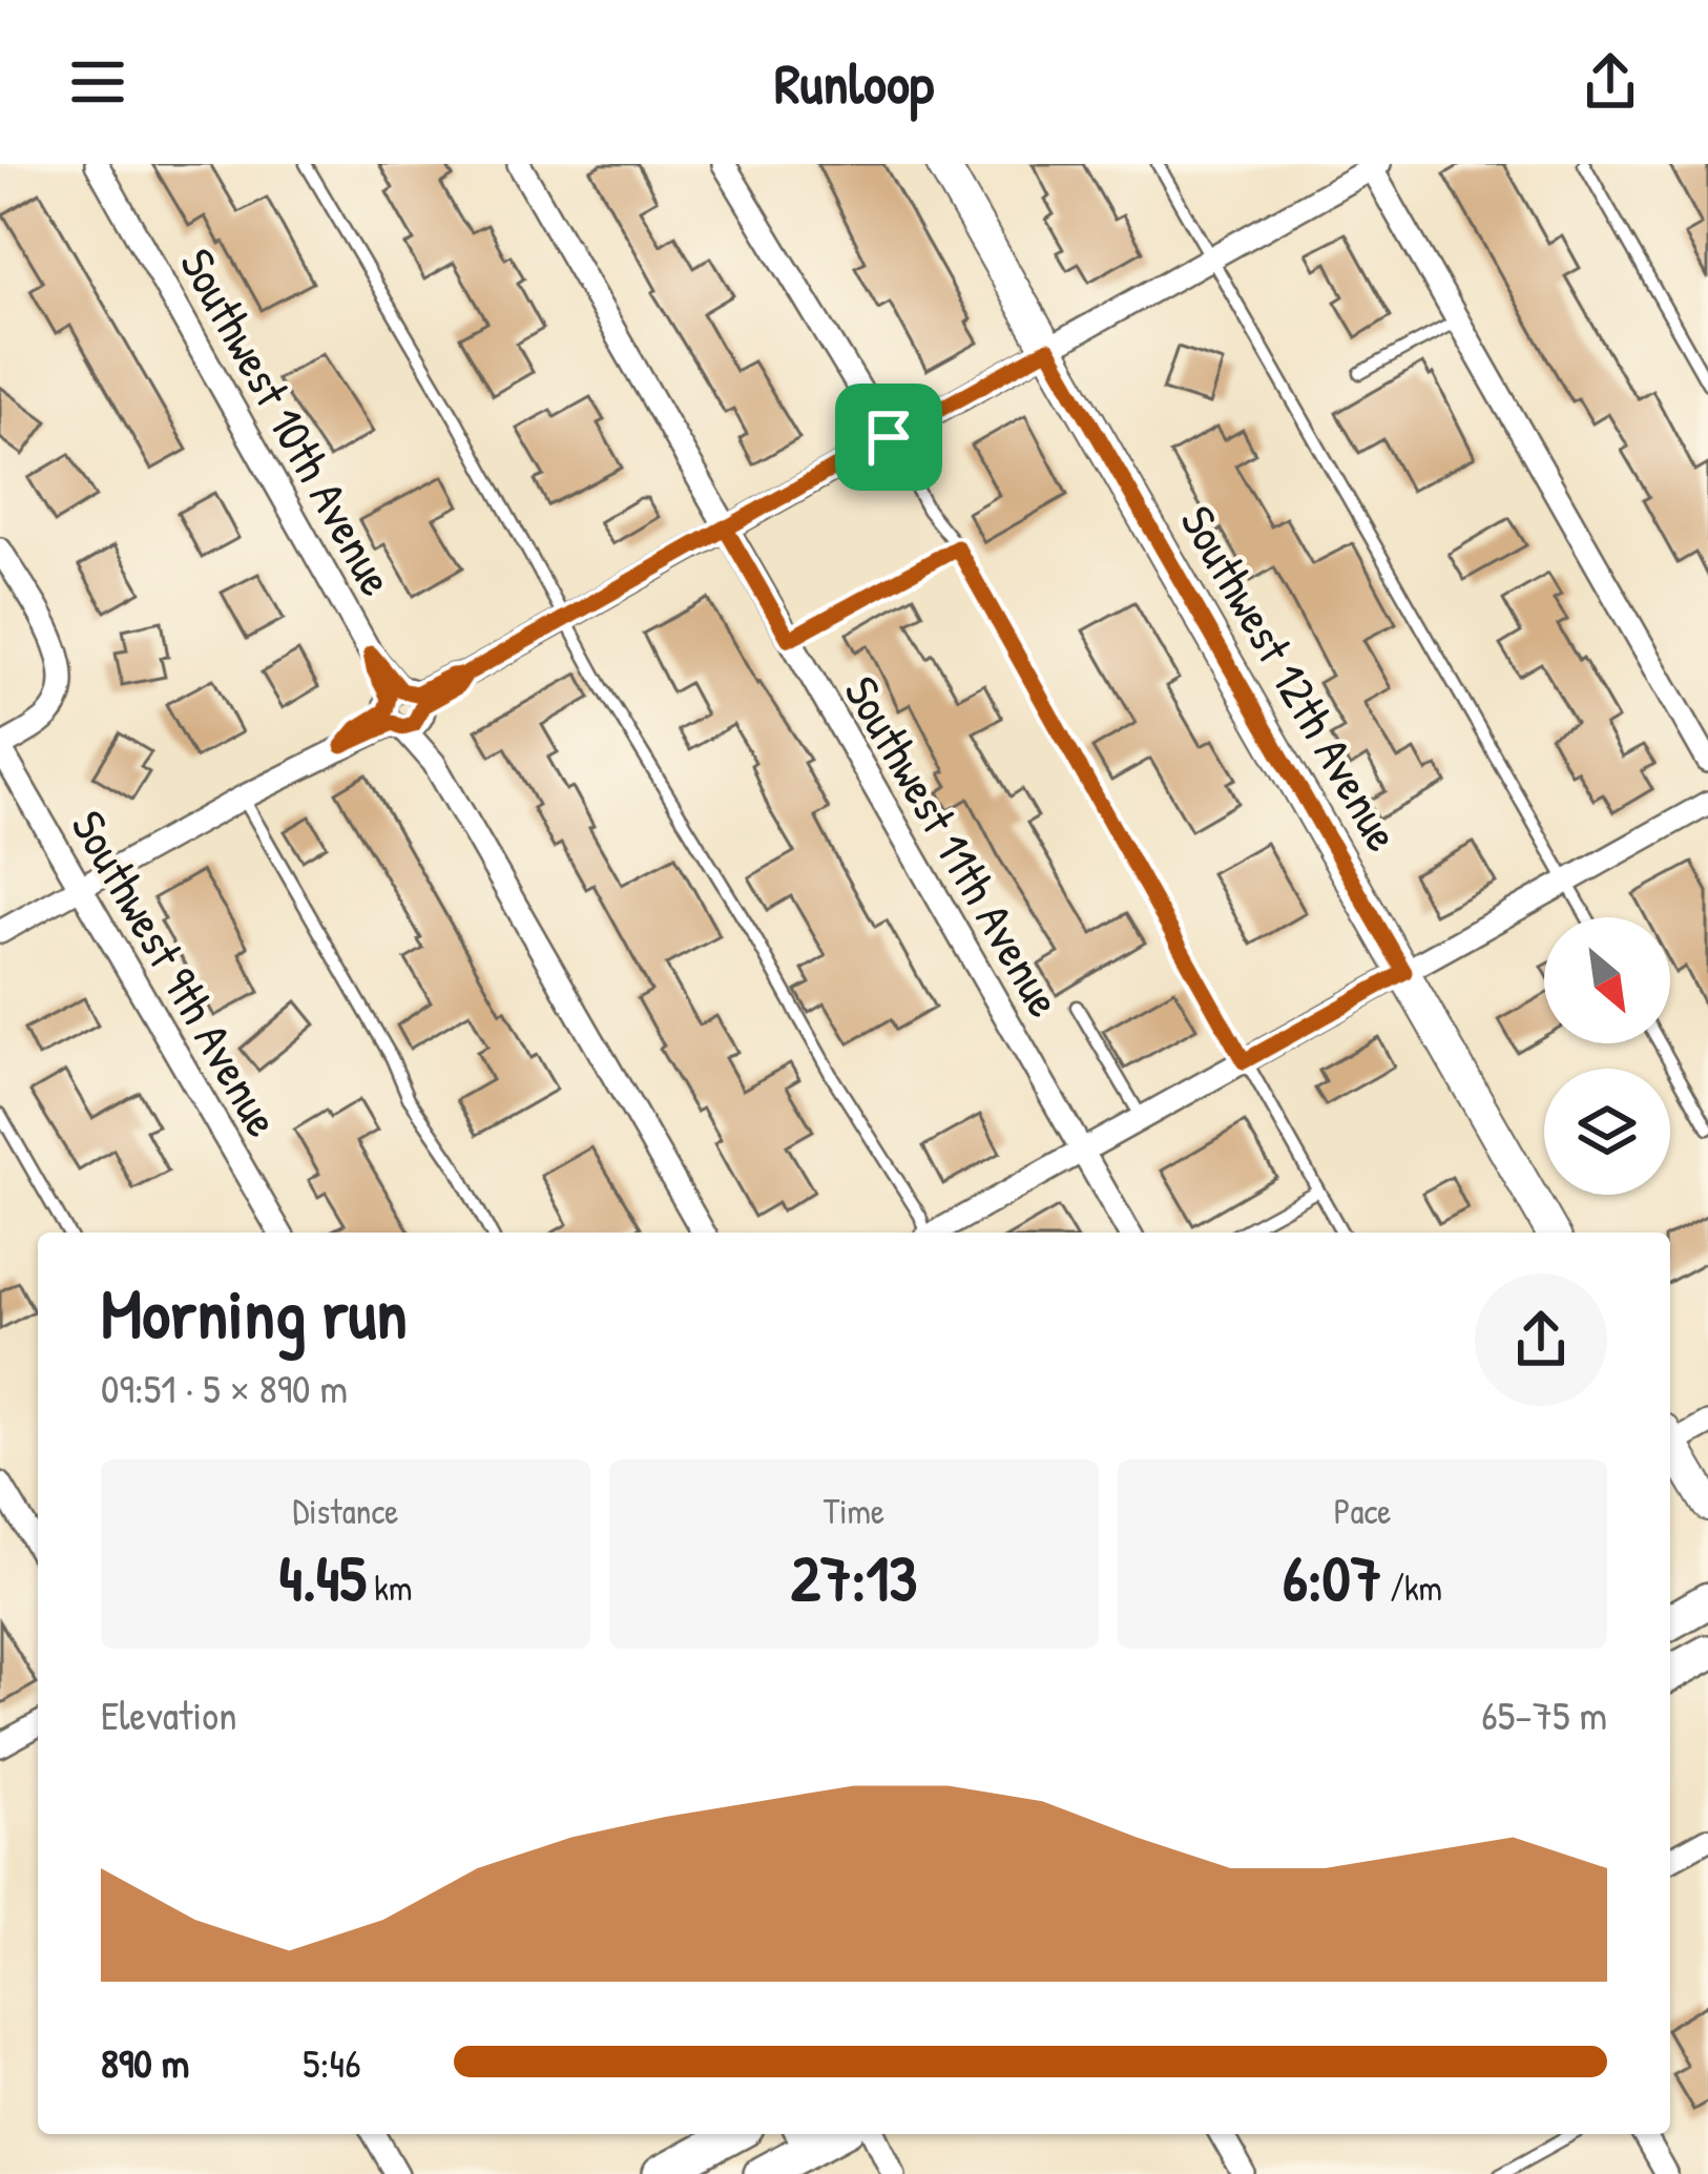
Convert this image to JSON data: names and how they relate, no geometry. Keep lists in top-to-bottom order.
{
  "streets": {
    "street": [
      "Southwest 10th Avenue",
      "Southwest 12th Avenue",
      "Southwest 11th Avenue",
      "Southwest 9th Avenue"
    ]
  },
  "north": "bottom right",
  "page": {
    "header": "Runloop",
    "heading": ["Morning run", "09:51 · 5 × 890 m"],
    "stats": [
      ["Distance", "4.45 km"],
      ["Time", "27:13"],
      ["Pace", "6:07 /km"]
    ],
    "chart": ["Elevation", "65–75 m"],
    "list": [
      {
        "name": "890 m",
        "note": "5:46"
      }
    ]
  }
}
